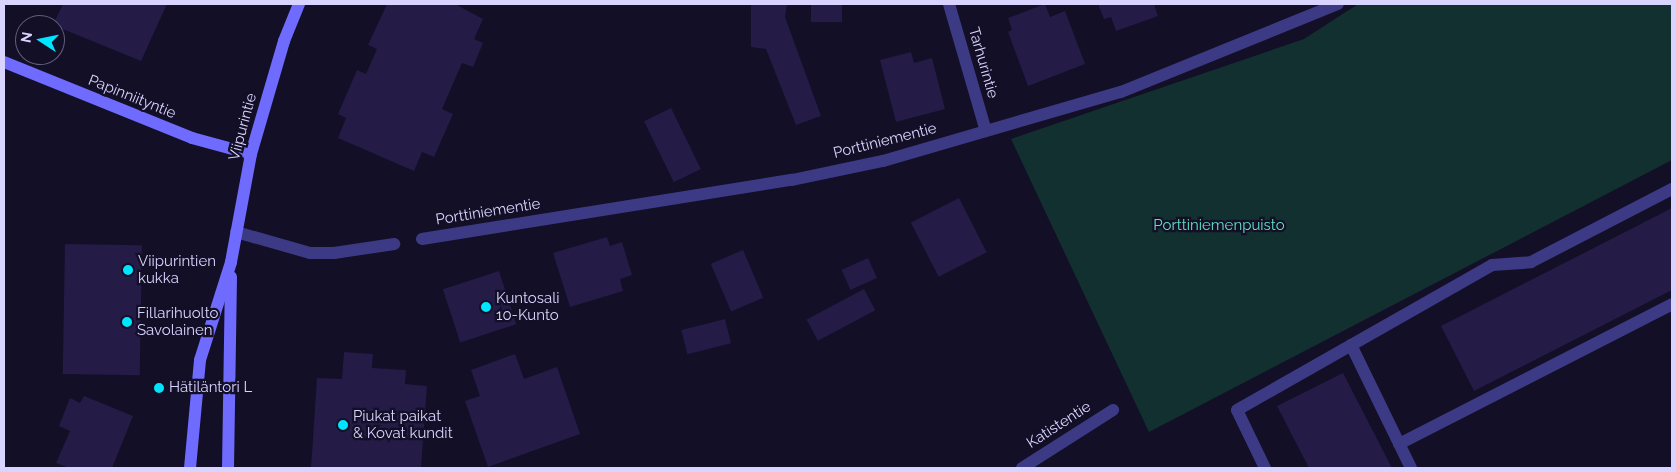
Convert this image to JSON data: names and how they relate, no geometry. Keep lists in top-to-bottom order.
{
  "streets": {
    "main road": ["Papinniityntie", "Viipurintie"],
    "street": ["Tarhurintie", "Porttiniementie", "Katistentie"]
  },
  "crossings": [
    ["Tarhurintie", "Porttiniementie"],
    ["Papinniityntie", "Viipurintie"]
  ],
  "parks": ["Porttiniemenpuisto"],
  "places": [
    "Viipurintien kukka",
    "Kuntosali 10-Kunto",
    "Fillarihuolto Savolainen",
    "Hätiläntori L",
    "Piukat paikat & Kovat kundit"
  ],
  "north": "left"
}
